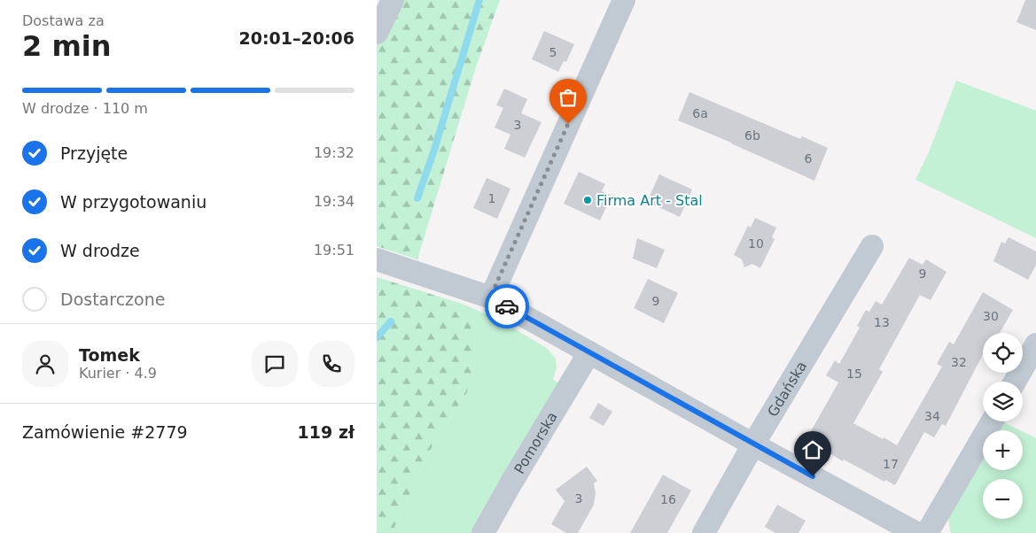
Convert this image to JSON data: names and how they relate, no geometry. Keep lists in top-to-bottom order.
{
  "streets": {
    "street": ["Gdańska", "Pomorska"]
  },
  "places": ["Firma Art - Stal"],
  "house_numbers": [
    "5",
    "6a",
    "3",
    "6b",
    "6",
    "1",
    "10",
    "9",
    "9",
    "30",
    "13",
    "32",
    "15",
    "34",
    "17",
    "3",
    "16"
  ],
  "page": {
    "heading": ["2 min", "Dostawa za", "20:01–20:06"],
    "panel": [
      "Tomek",
      "Kurier · 4.9",
      "Zamówienie #2779",
      "119 zł"
    ],
    "bar": "W drodze · 110 m",
    "list": [
      ["Przyjęte", "19:32"],
      ["W przygotowaniu", "19:34"],
      ["W drodze", "19:51"],
      "Dostarczone"
    ],
    "map_buttons": ["+", "−"]
  }
}
